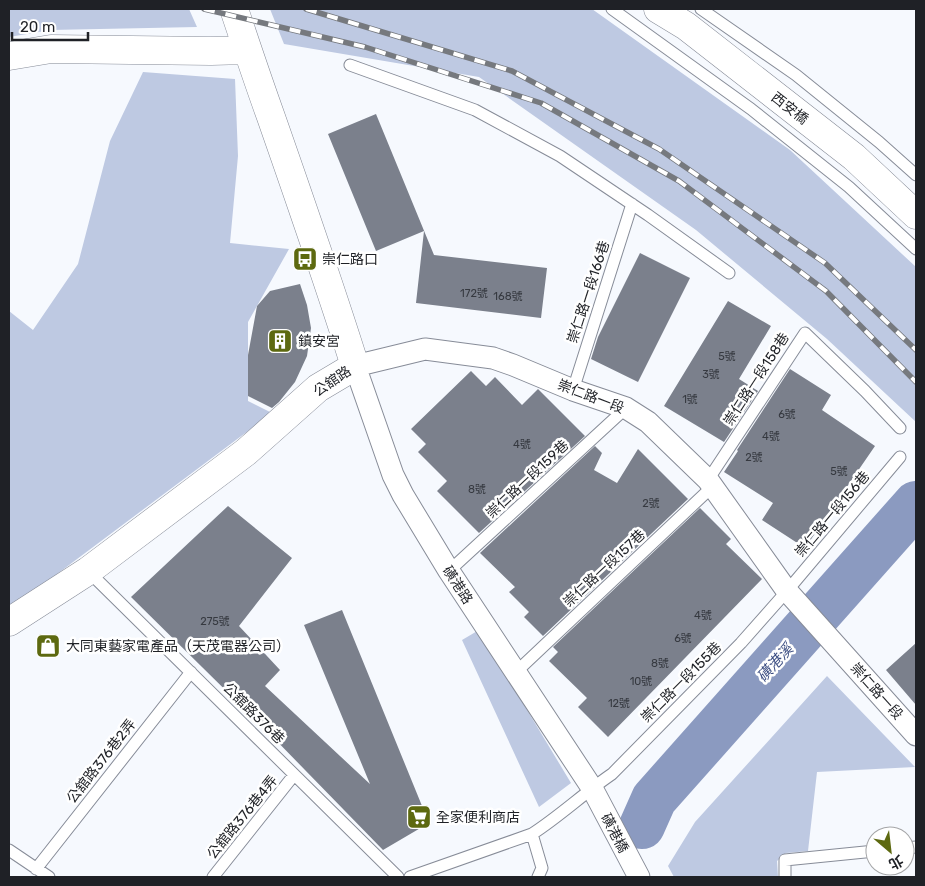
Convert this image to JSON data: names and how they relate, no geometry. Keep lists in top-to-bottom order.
{
  "streets": {
    "street": [
      "西安橋",
      "公舘路",
      "崇仁路一段",
      "磺港路",
      "磺港橋"
    ],
    "lane": [
      "崇仁路一段166巷",
      "崇仁路一段158巷",
      "崇仁路一段159巷",
      "崇仁路一段156巷",
      "崇仁路一段157巷",
      "崇仁路一段155巷",
      "公舘路376巷",
      "公舘路376巷2弄",
      "公舘路376巷4弄"
    ]
  },
  "crossings": [
    ["崇仁路一段166巷", "崇仁路一段"],
    ["崇仁路一段158巷", "崇仁路一段"],
    ["崇仁路一段158巷", "崇仁路一段157巷"],
    ["公舘路", "崇仁路一段"],
    ["公舘路", "磺港路"],
    ["公舘路", "公舘路376巷"],
    ["崇仁路一段", "崇仁路一段159巷"],
    ["崇仁路一段", "崇仁路一段156巷"],
    ["崇仁路一段", "崇仁路一段157巷"],
    ["崇仁路一段", "磺港路"],
    ["崇仁路一段", "崇仁路一段155巷"],
    ["崇仁路一段159巷", "磺港路"],
    ["崇仁路一段156巷", "崇仁路一段155巷"],
    ["崇仁路一段157巷", "磺港路"],
    ["磺港路", "崇仁路一段155巷"],
    ["磺港路", "磺港橋"],
    ["崇仁路一段155巷", "磺港橋"],
    ["公舘路376巷", "公舘路376巷2弄"],
    ["公舘路376巷", "公舘路376巷4弄"]
  ],
  "water": ["磺港溪"],
  "places": {
    "bus stop": ["崇仁路口"],
    "building": ["鎮安宮"],
    "shop": ["大同東藝家電產品（天茂電器公司）"],
    "supermarket": ["全家便利商店"]
  },
  "house_numbers": [
    "172號",
    "168號",
    "5號",
    "3號",
    "1號",
    "6號",
    "4號",
    "4號",
    "2號",
    "5號",
    "8號",
    "2號",
    "4號",
    "275號",
    "6號",
    "8號",
    "10號",
    "12號"
  ],
  "scale_bar": "20 m",
  "north": "bottom right"
}
